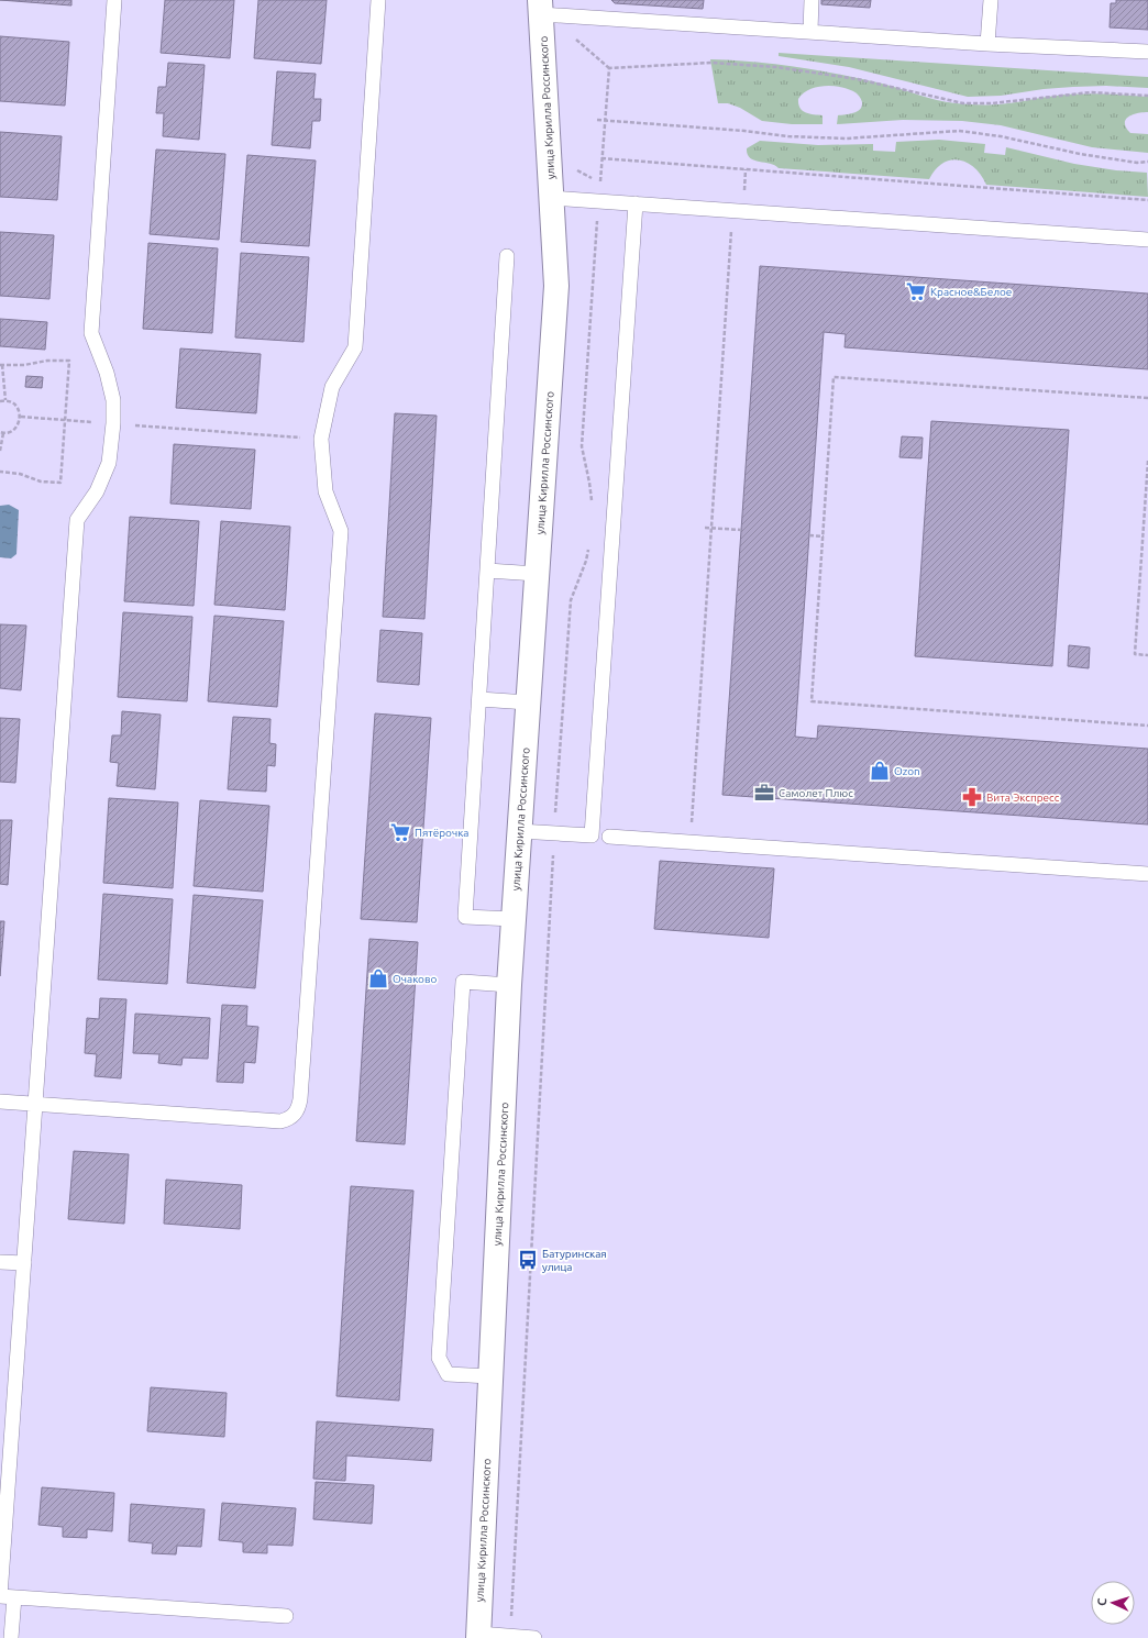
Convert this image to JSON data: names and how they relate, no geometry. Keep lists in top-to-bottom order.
{
  "streets": {
    "main road": ["улица Кирилла Россинского"]
  },
  "places": {
    "supermarket": ["Красное&Белое", "Пятёрочка"],
    "shop": ["Ozon", "Очаково"],
    "office": ["Самолет Плюс"],
    "pharmacy": ["Вита Экспресс"],
    "bus stop": ["Батуринская улица"]
  },
  "north": "left"
}
